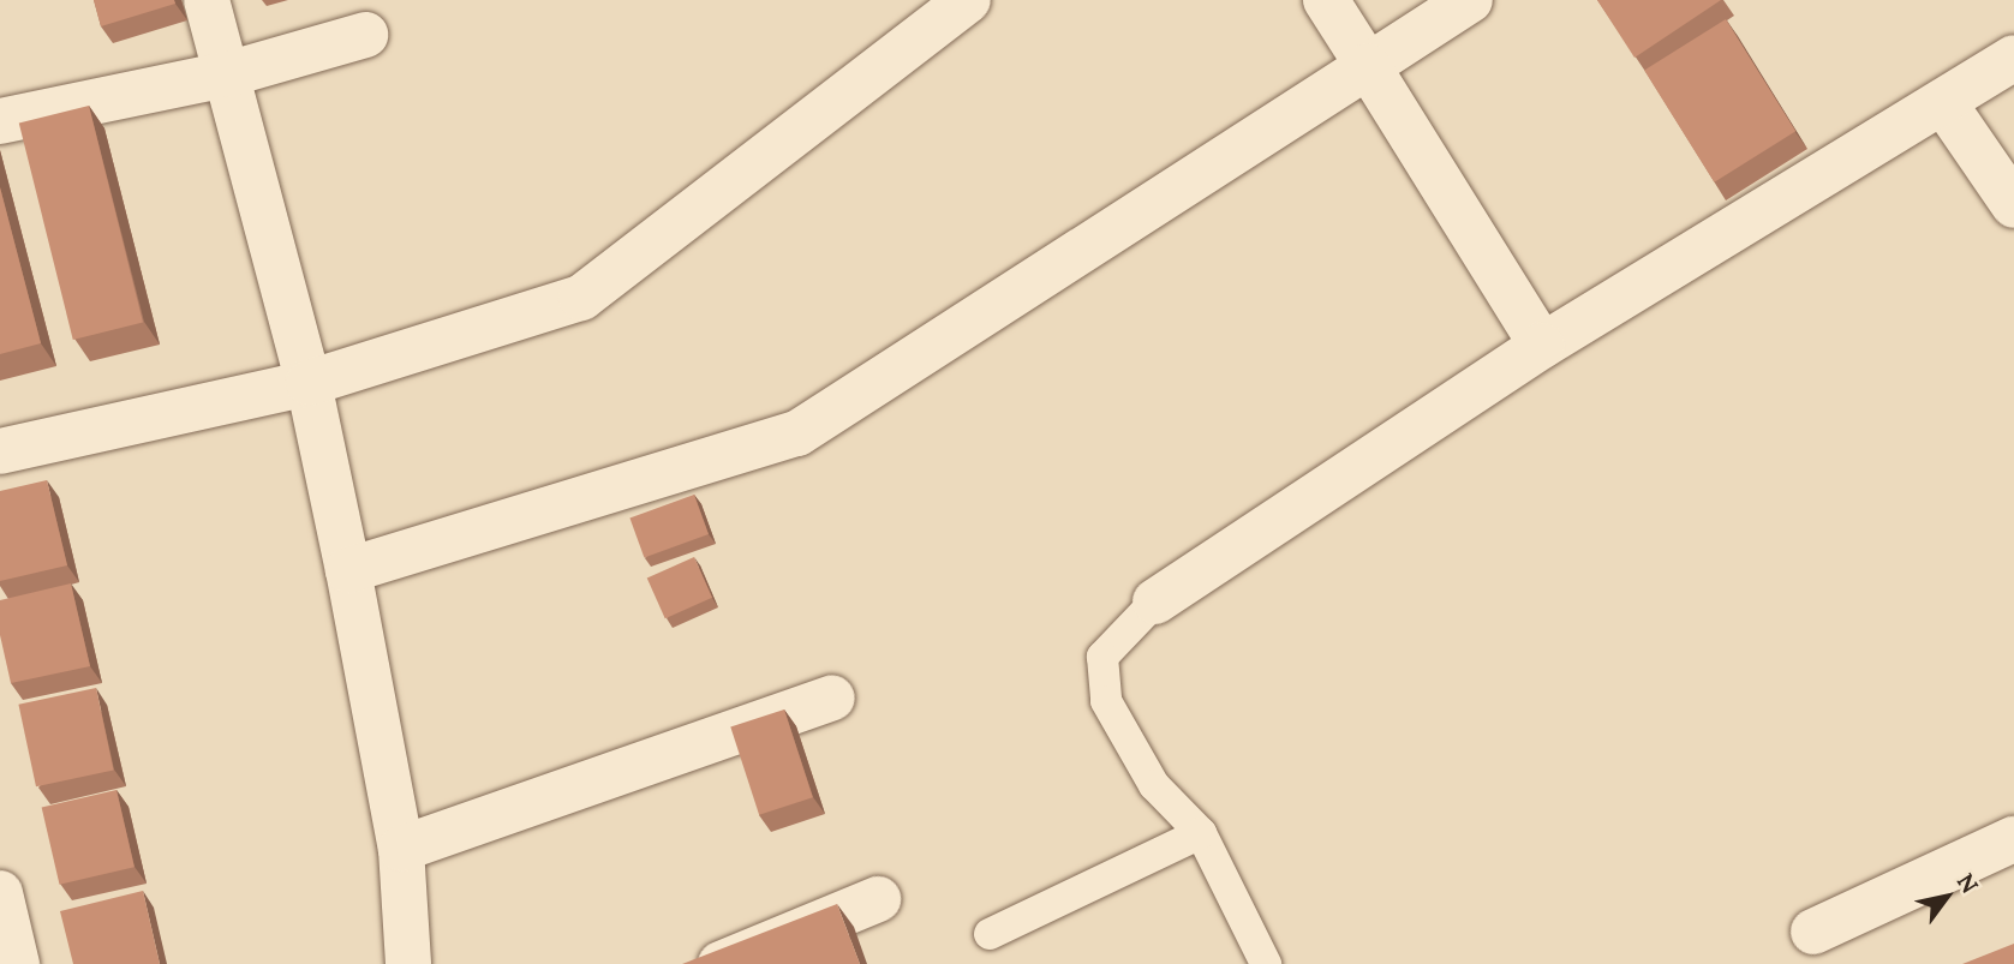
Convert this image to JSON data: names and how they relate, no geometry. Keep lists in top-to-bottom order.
{
  "north": "top right"
}
